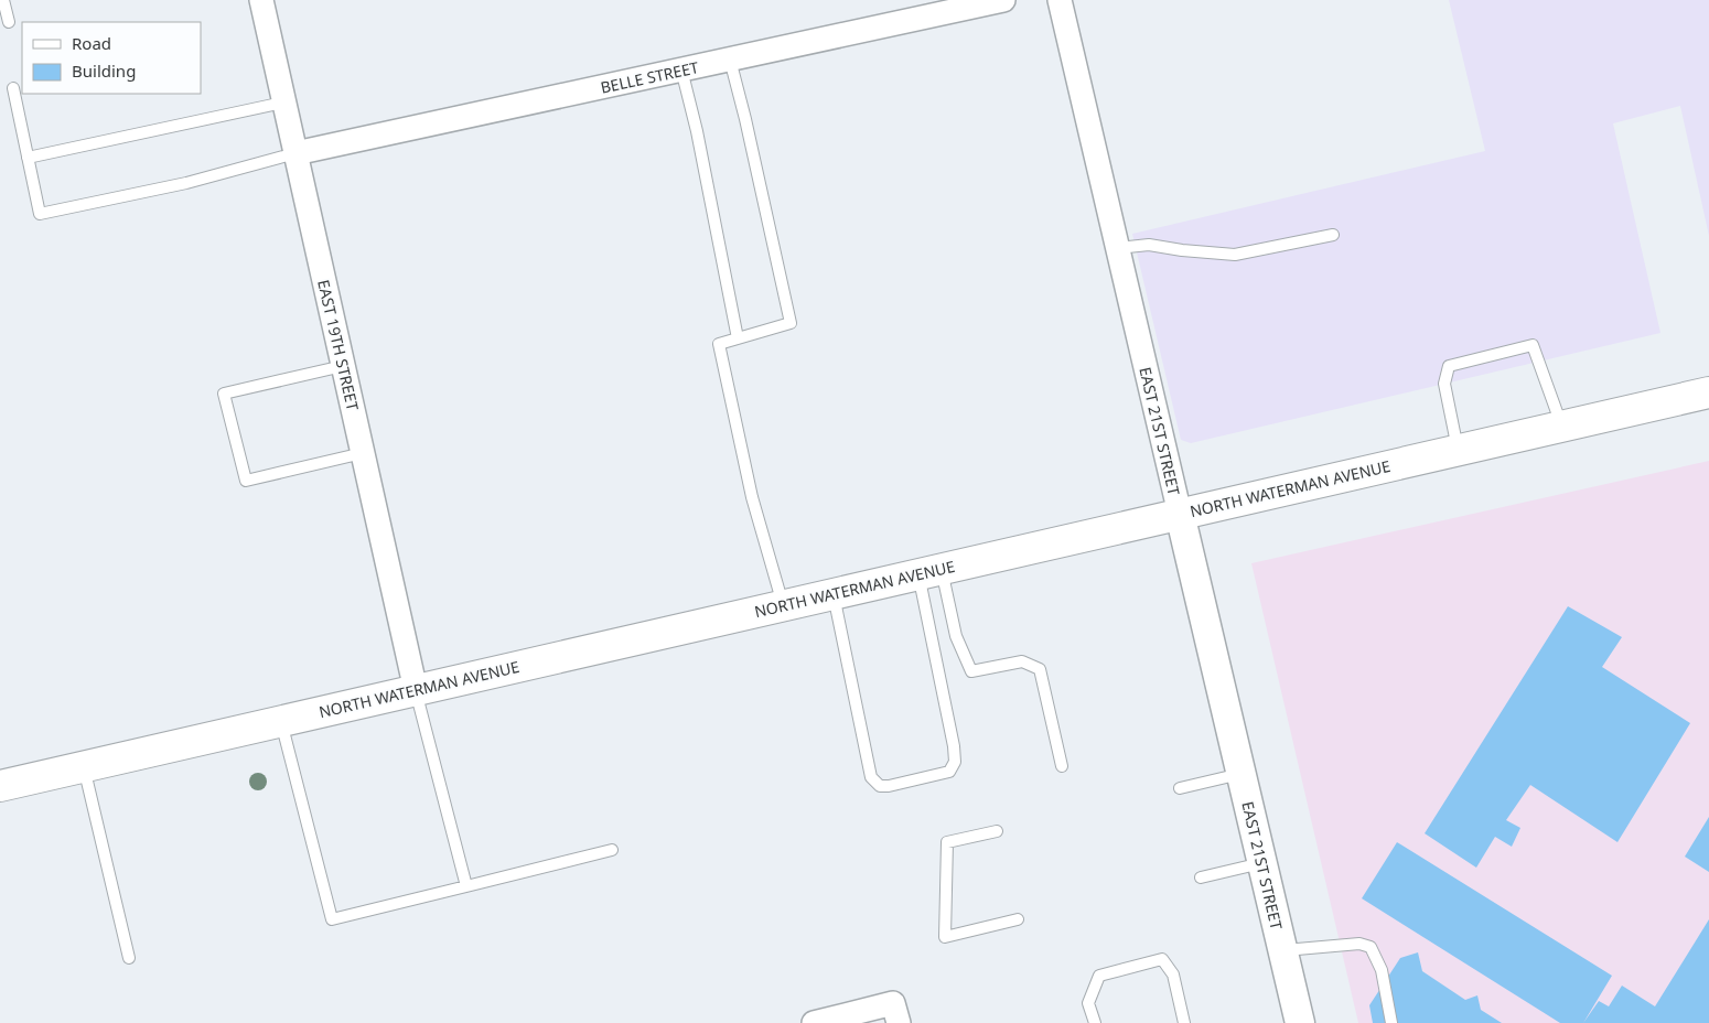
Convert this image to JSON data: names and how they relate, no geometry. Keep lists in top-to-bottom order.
{
  "streets": {
    "main road": ["NORTH WATERMAN AVENUE"],
    "street": ["BELLE STREET", "EAST 19TH STREET", "EAST 21ST STREET"]
  },
  "crossings": [
    ["BELLE STREET", "EAST 19TH STREET"],
    ["EAST 19TH STREET", "NORTH WATERMAN AVENUE"],
    ["EAST 21ST STREET", "NORTH WATERMAN AVENUE"]
  ],
  "legend": ["Road", "Building"]
}
